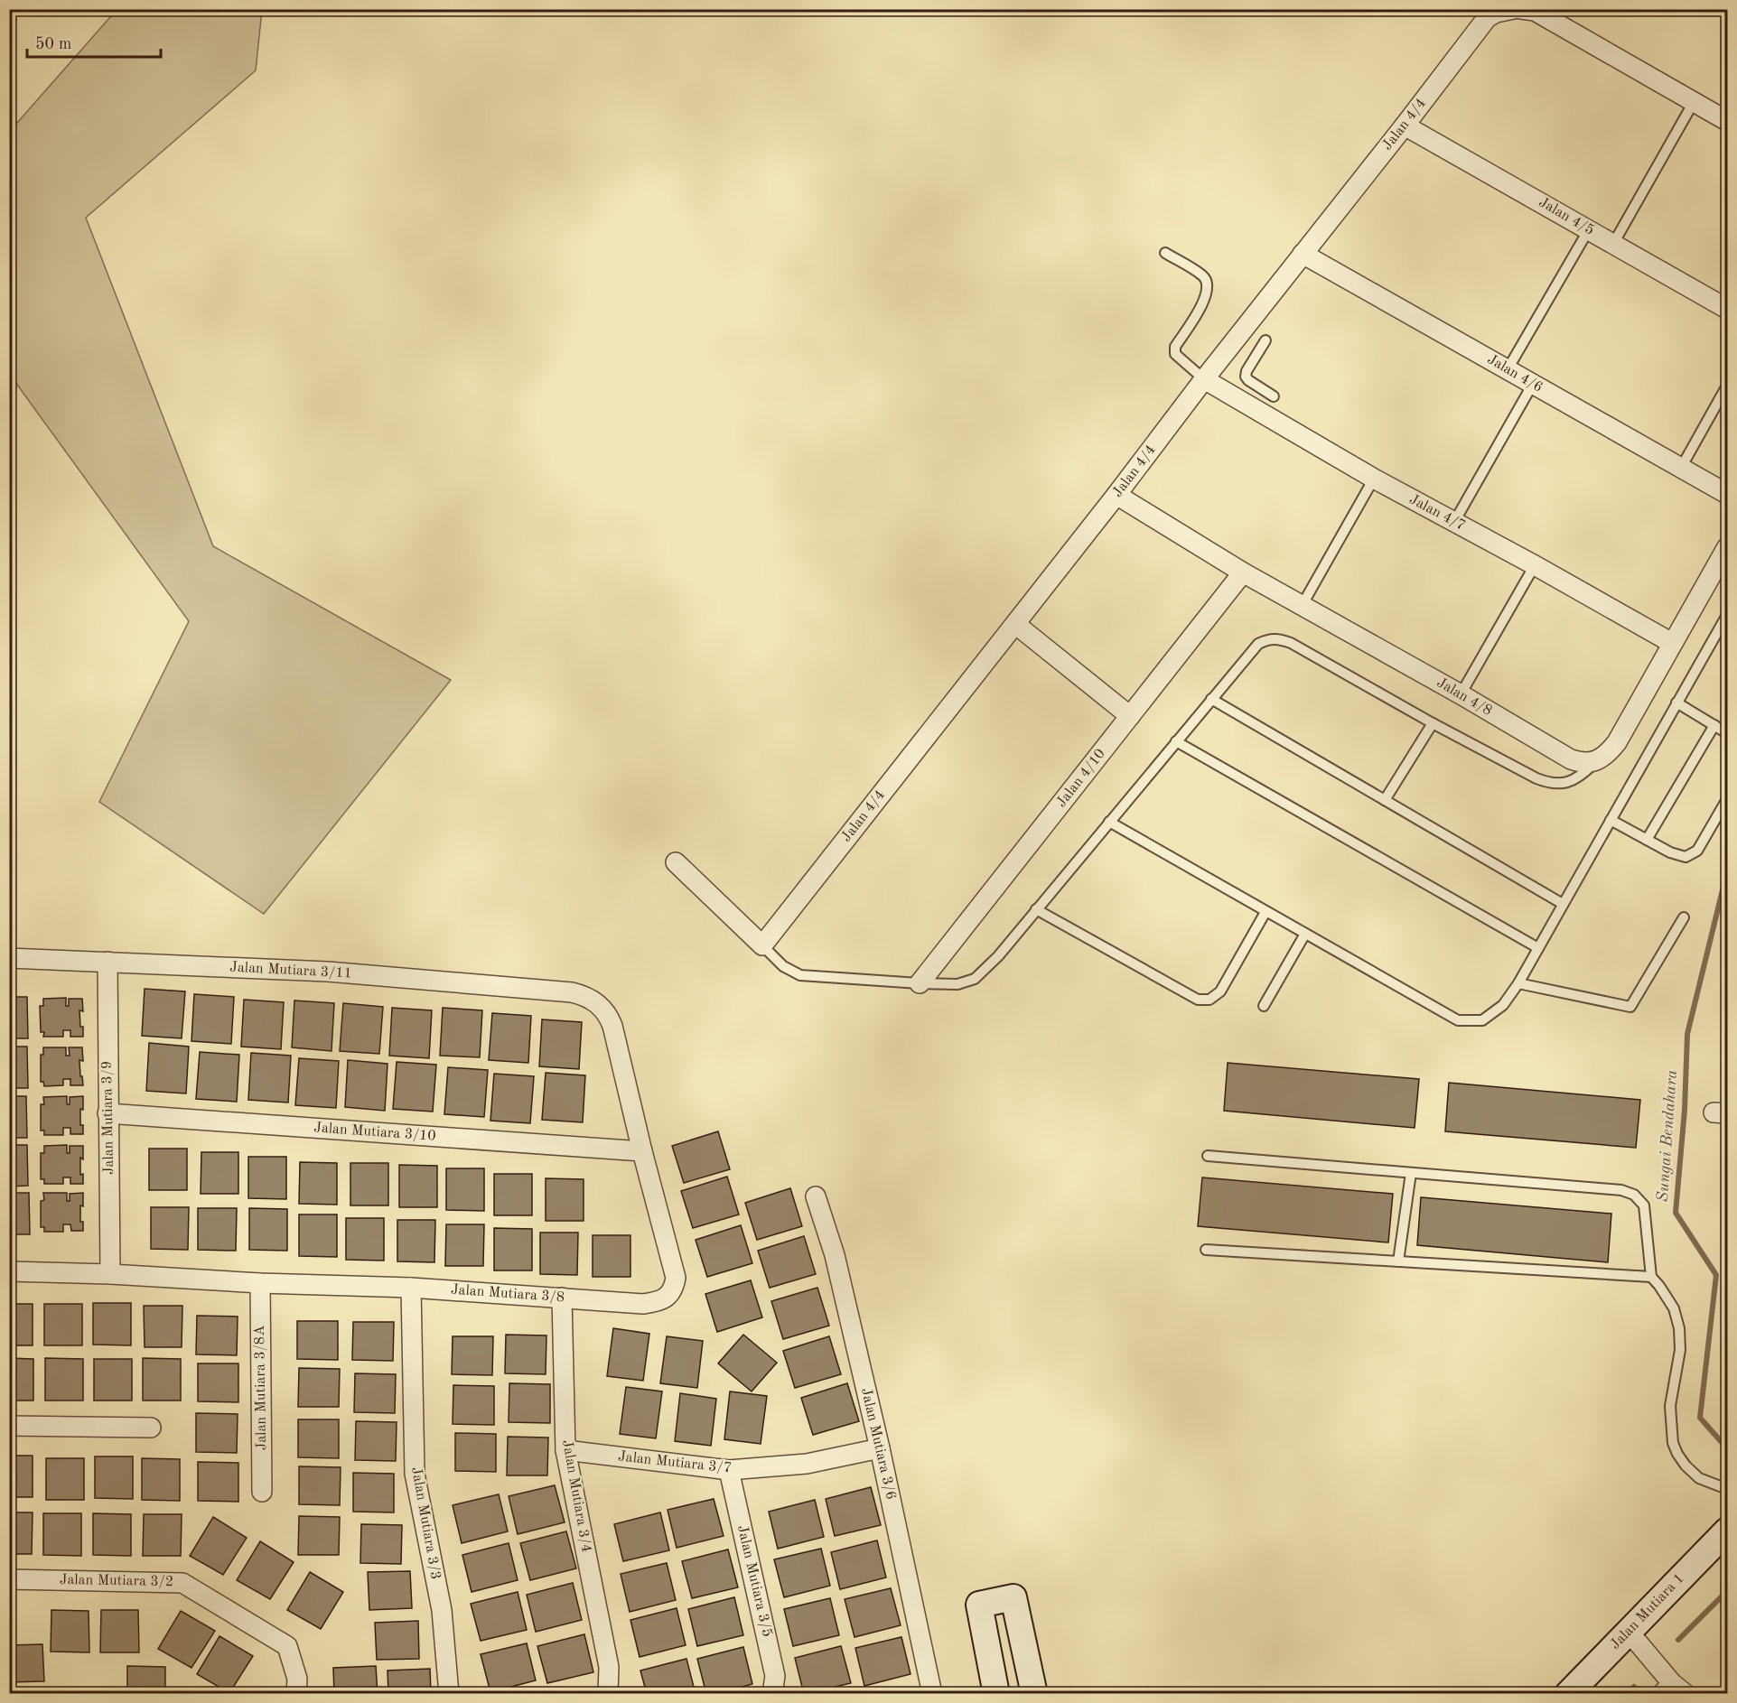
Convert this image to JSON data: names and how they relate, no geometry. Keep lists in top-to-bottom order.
{
  "streets": {
    "street": [
      "Jalan 4/4",
      "Jalan 4/5",
      "Jalan 4/6",
      "Jalan 4/7",
      "Jalan 4/8",
      "Jalan 4/10",
      "Jalan Mutiara 3/11",
      "Jalan Mutiara 3/9",
      "Jalan Mutiara 3/10",
      "Jalan Mutiara 3/8",
      "Jalan Mutiara 3/8A",
      "Jalan Mutiara 3/6",
      "Jalan Mutiara 3/7",
      "Jalan Mutiara 3/4",
      "Jalan Mutiara 3/3",
      "Jalan Mutiara 3/2",
      "Jalan Mutiara 3/5",
      "Jalan Mutiara 1"
    ]
  },
  "crossings": [
    ["Jalan 4/4", "Jalan 4/5"],
    ["Jalan 4/4", "Jalan 4/6"],
    ["Jalan 4/4", "Jalan 4/7"],
    ["Jalan 4/4", "Jalan 4/8"],
    ["Jalan 4/8", "Jalan 4/10"],
    ["Jalan Mutiara 3/11", "Jalan Mutiara 3/9"],
    ["Jalan Mutiara 3/11", "Jalan Mutiara 3/8"],
    ["Jalan Mutiara 3/9", "Jalan Mutiara 3/10"],
    ["Jalan Mutiara 3/9", "Jalan Mutiara 3/8"],
    ["Jalan Mutiara 3/10", "Jalan Mutiara 3/8"],
    ["Jalan Mutiara 3/8", "Jalan Mutiara 3/8A"],
    ["Jalan Mutiara 3/8", "Jalan Mutiara 3/4"],
    ["Jalan Mutiara 3/8", "Jalan Mutiara 3/3"],
    ["Jalan Mutiara 3/6", "Jalan Mutiara 3/7"],
    ["Jalan Mutiara 3/7", "Jalan Mutiara 3/4"],
    ["Jalan Mutiara 3/7", "Jalan Mutiara 3/5"]
  ],
  "water": ["Sungai Bendahara"],
  "scale_bar": "50 m"
}
